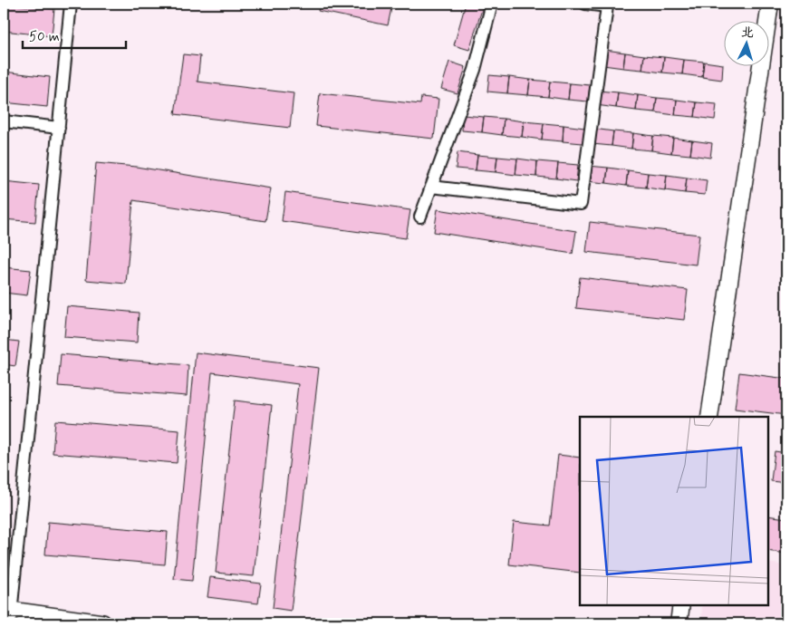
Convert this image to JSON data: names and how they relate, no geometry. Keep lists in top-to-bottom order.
{
  "scale_bar": "50 m",
  "north": "top"
}
